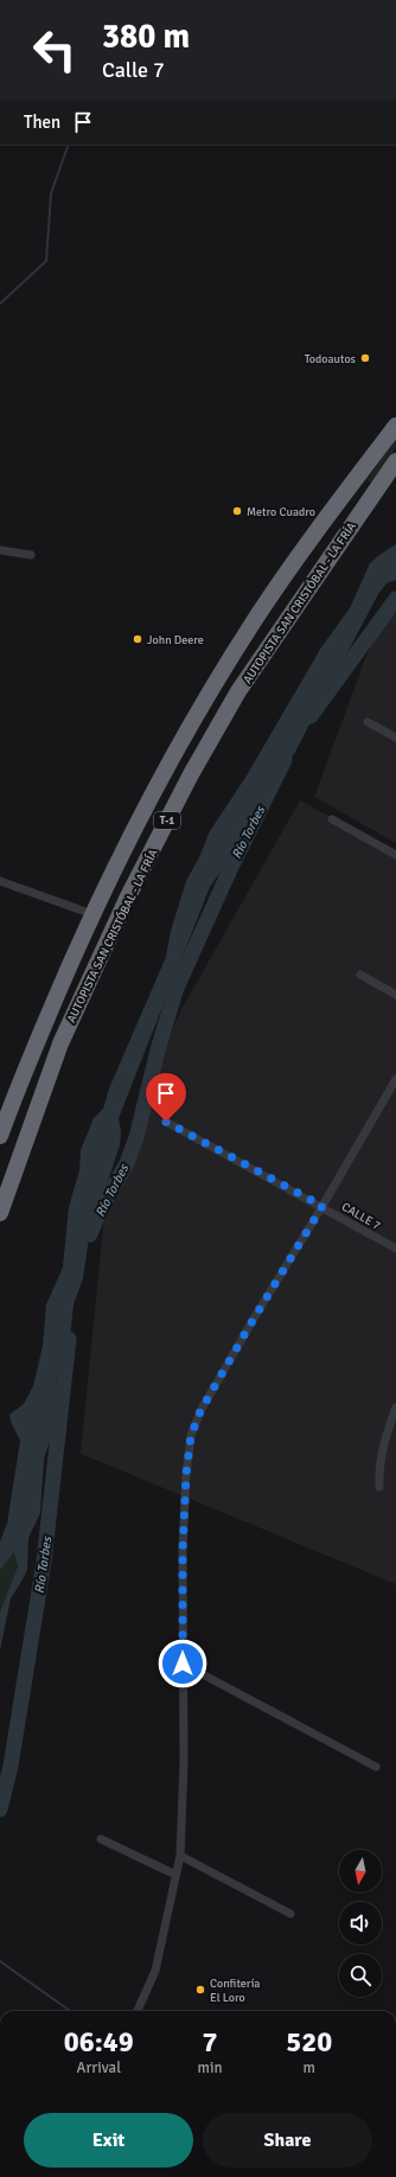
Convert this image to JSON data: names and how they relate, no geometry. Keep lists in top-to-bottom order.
{
  "streets": {
    "highway": ["AUTOPISTA SAN CRISTÓBAL - LA FRÍA", "T-1"],
    "street": ["CALLE 7"]
  },
  "water": ["Río Torbes"],
  "places": [
    "Todoautos",
    "Metro Cuadro",
    "John Deere",
    "Confitería El Loro"
  ],
  "north": "bottom",
  "page": {
    "turn": ["380 m", "Calle 7"],
    "then": "Then",
    "eta": [
      "06:49",
      "Arrival",
      "7",
      "min",
      "520",
      "m"
    ],
    "buttons": ["Exit", "Share"]
  }
}
